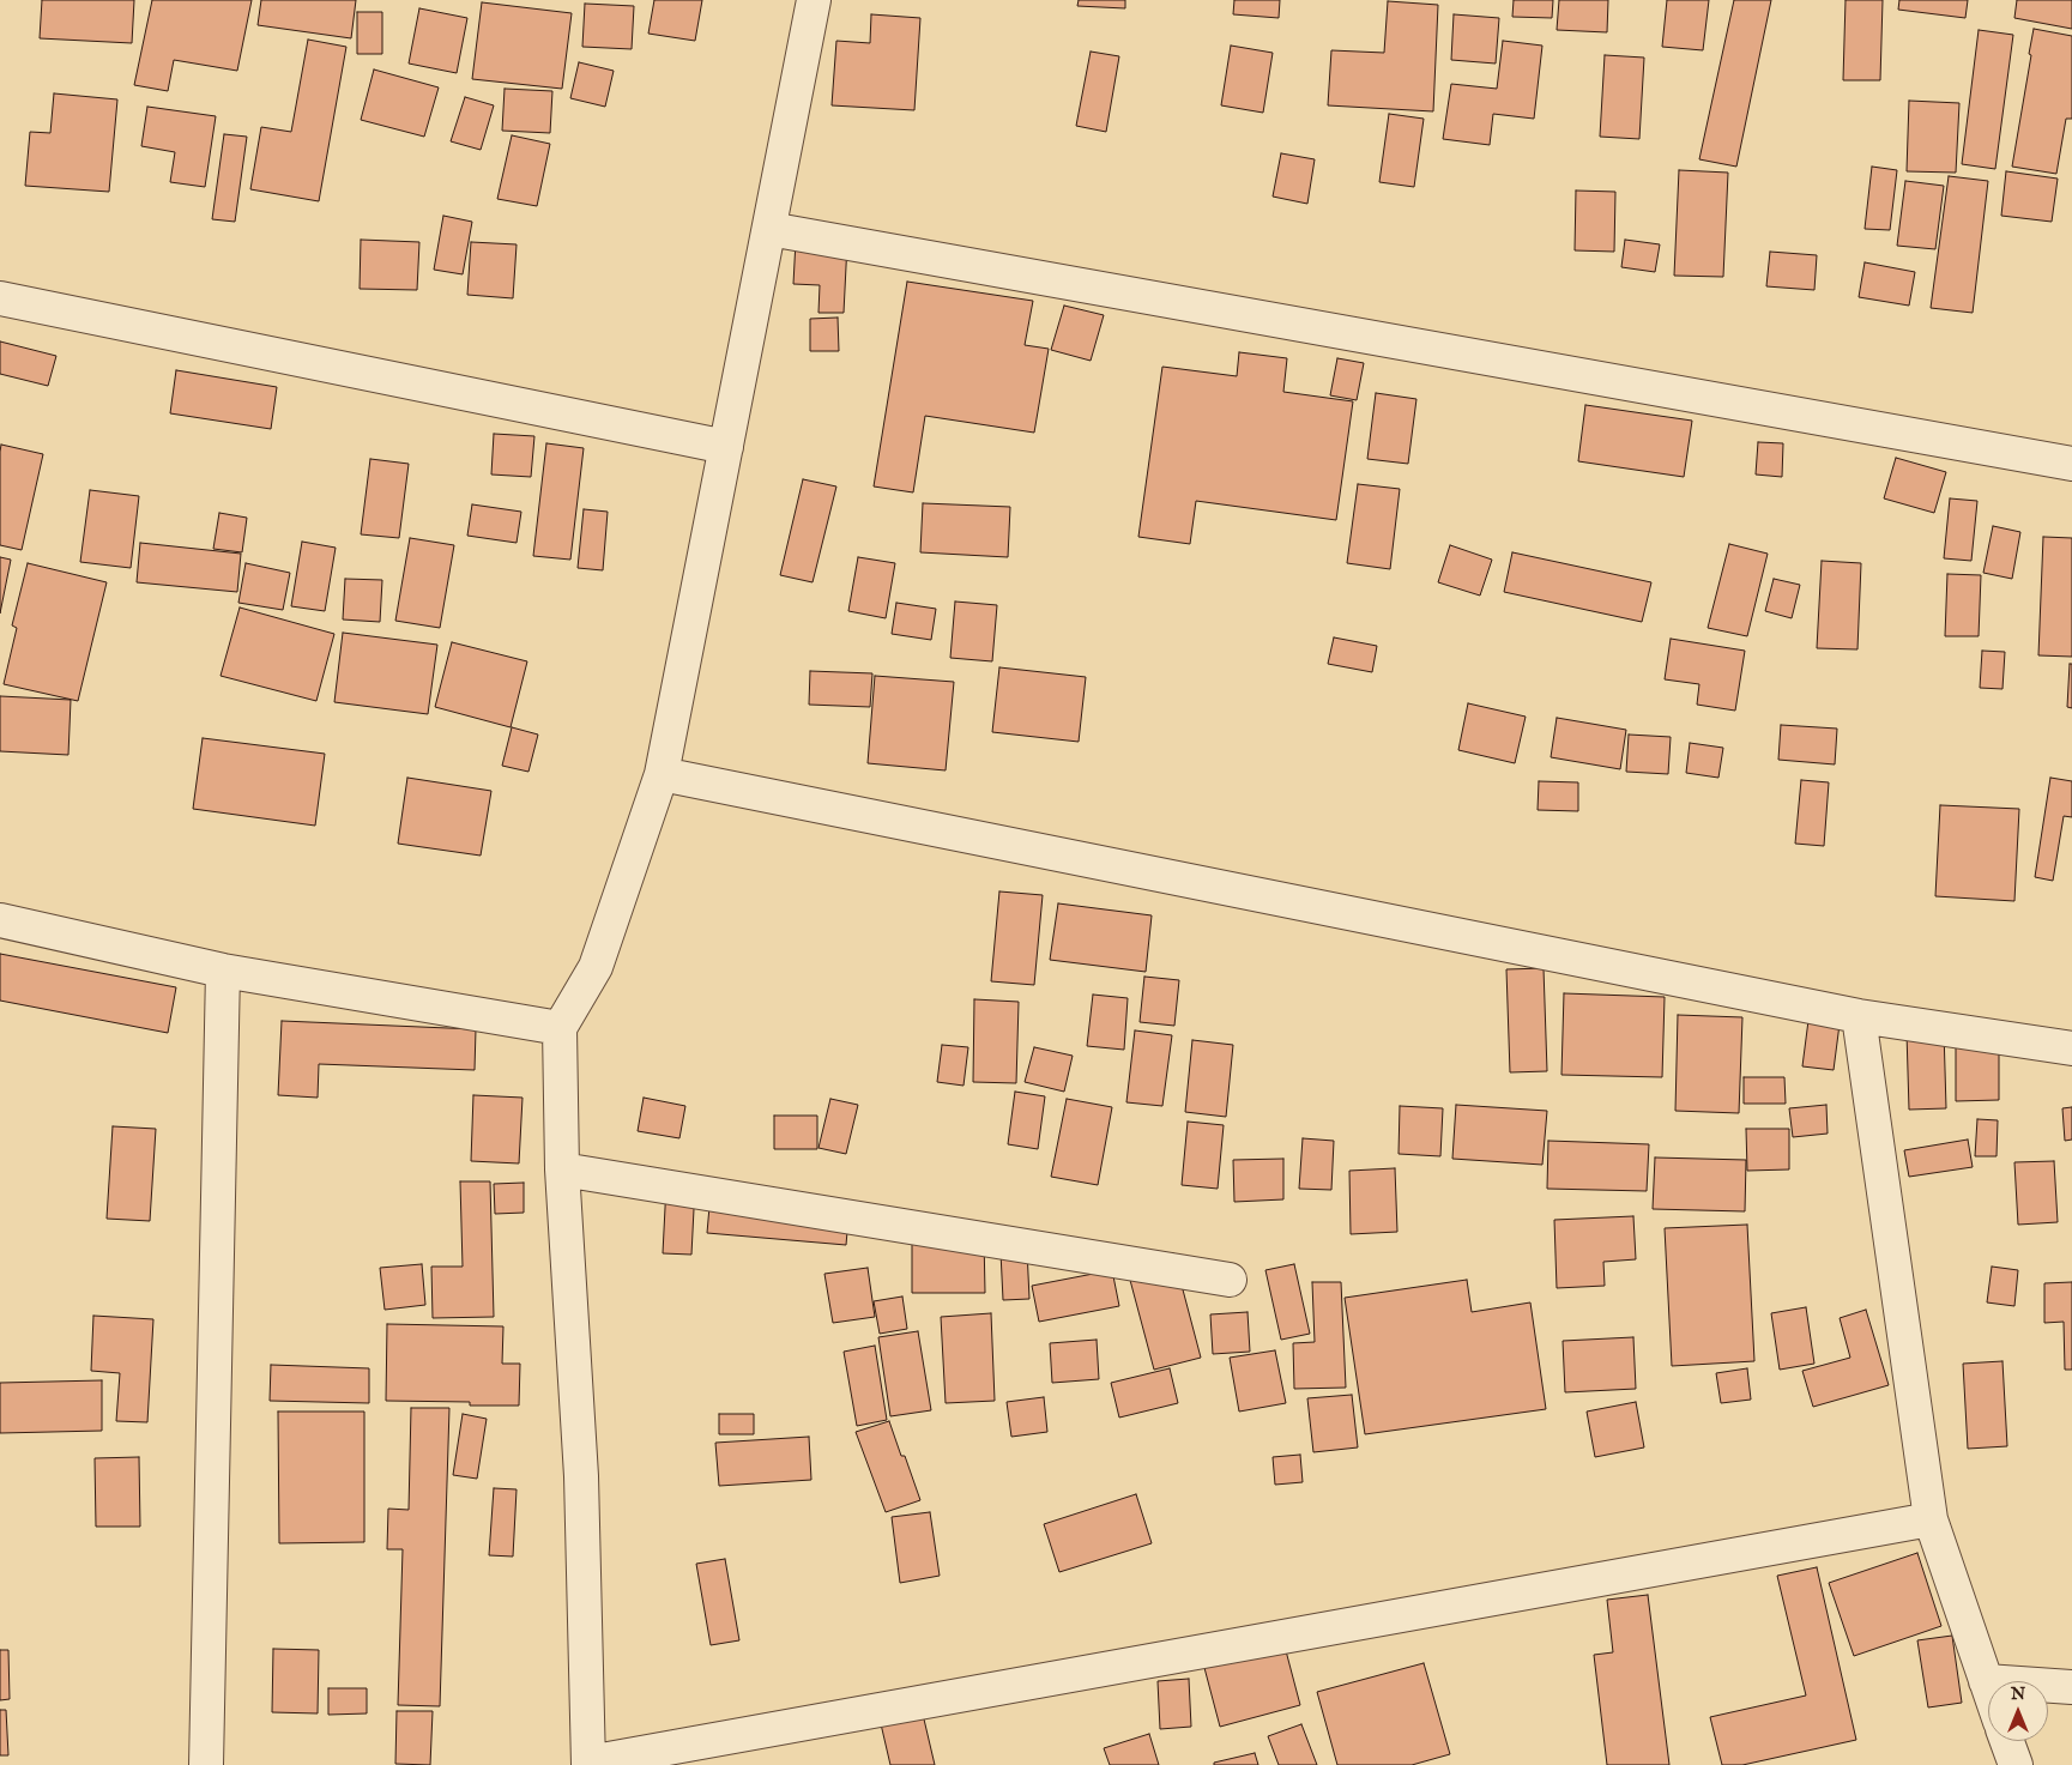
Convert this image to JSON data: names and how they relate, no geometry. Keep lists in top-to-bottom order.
{
  "north": "top"
}
